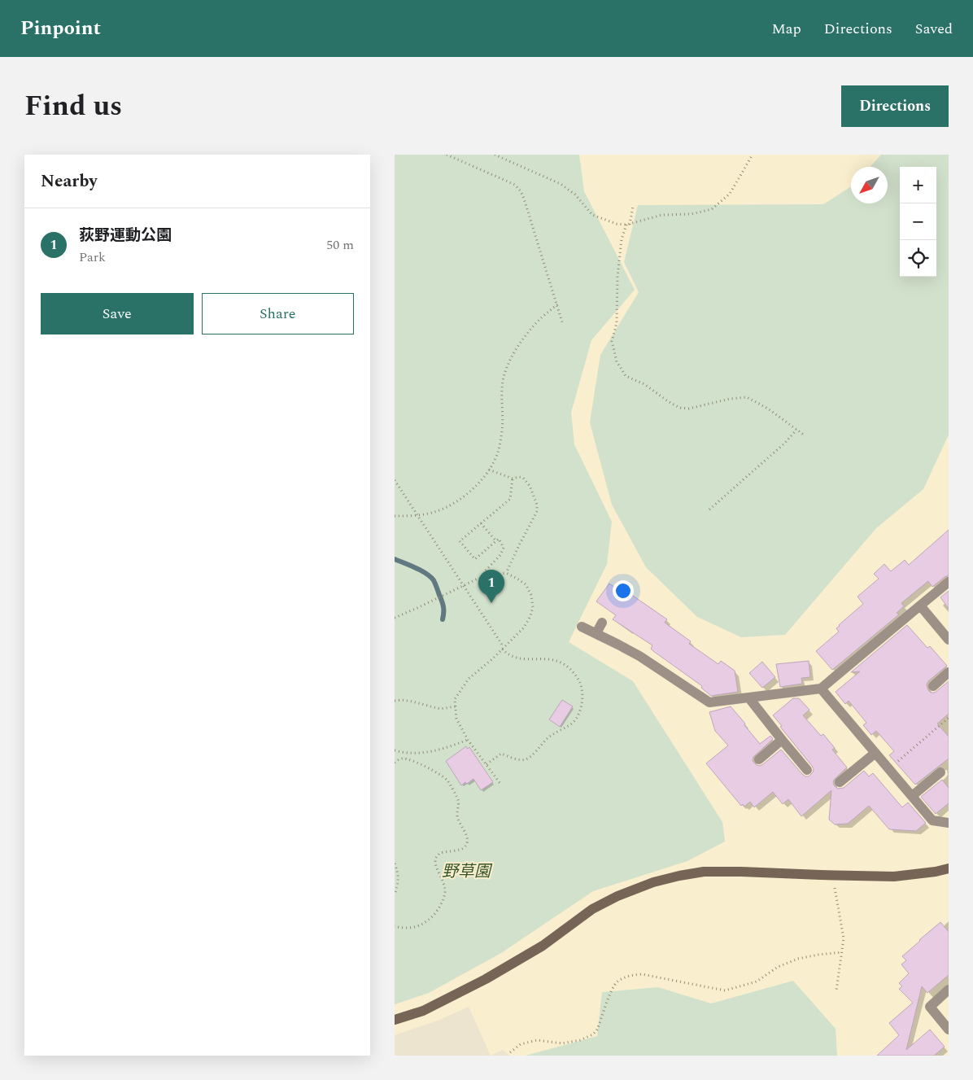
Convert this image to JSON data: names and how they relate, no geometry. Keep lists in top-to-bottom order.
{
  "parks": ["野草園"],
  "north": "bottom left",
  "page": {
    "header": "Pinpoint",
    "nav": ["Map", "Directions", "Saved"],
    "title": "Find us",
    "buttons": [
      "Directions",
      ["Save", "Share"]
    ],
    "heading": "Nearby",
    "map_buttons": ["+", "−"],
    "list": [
      {
        "mark": "1",
        "name": "荻野運動公園",
        "note": "Park",
        "value": "50 m"
      }
    ],
    "pins": "1"
  }
}
